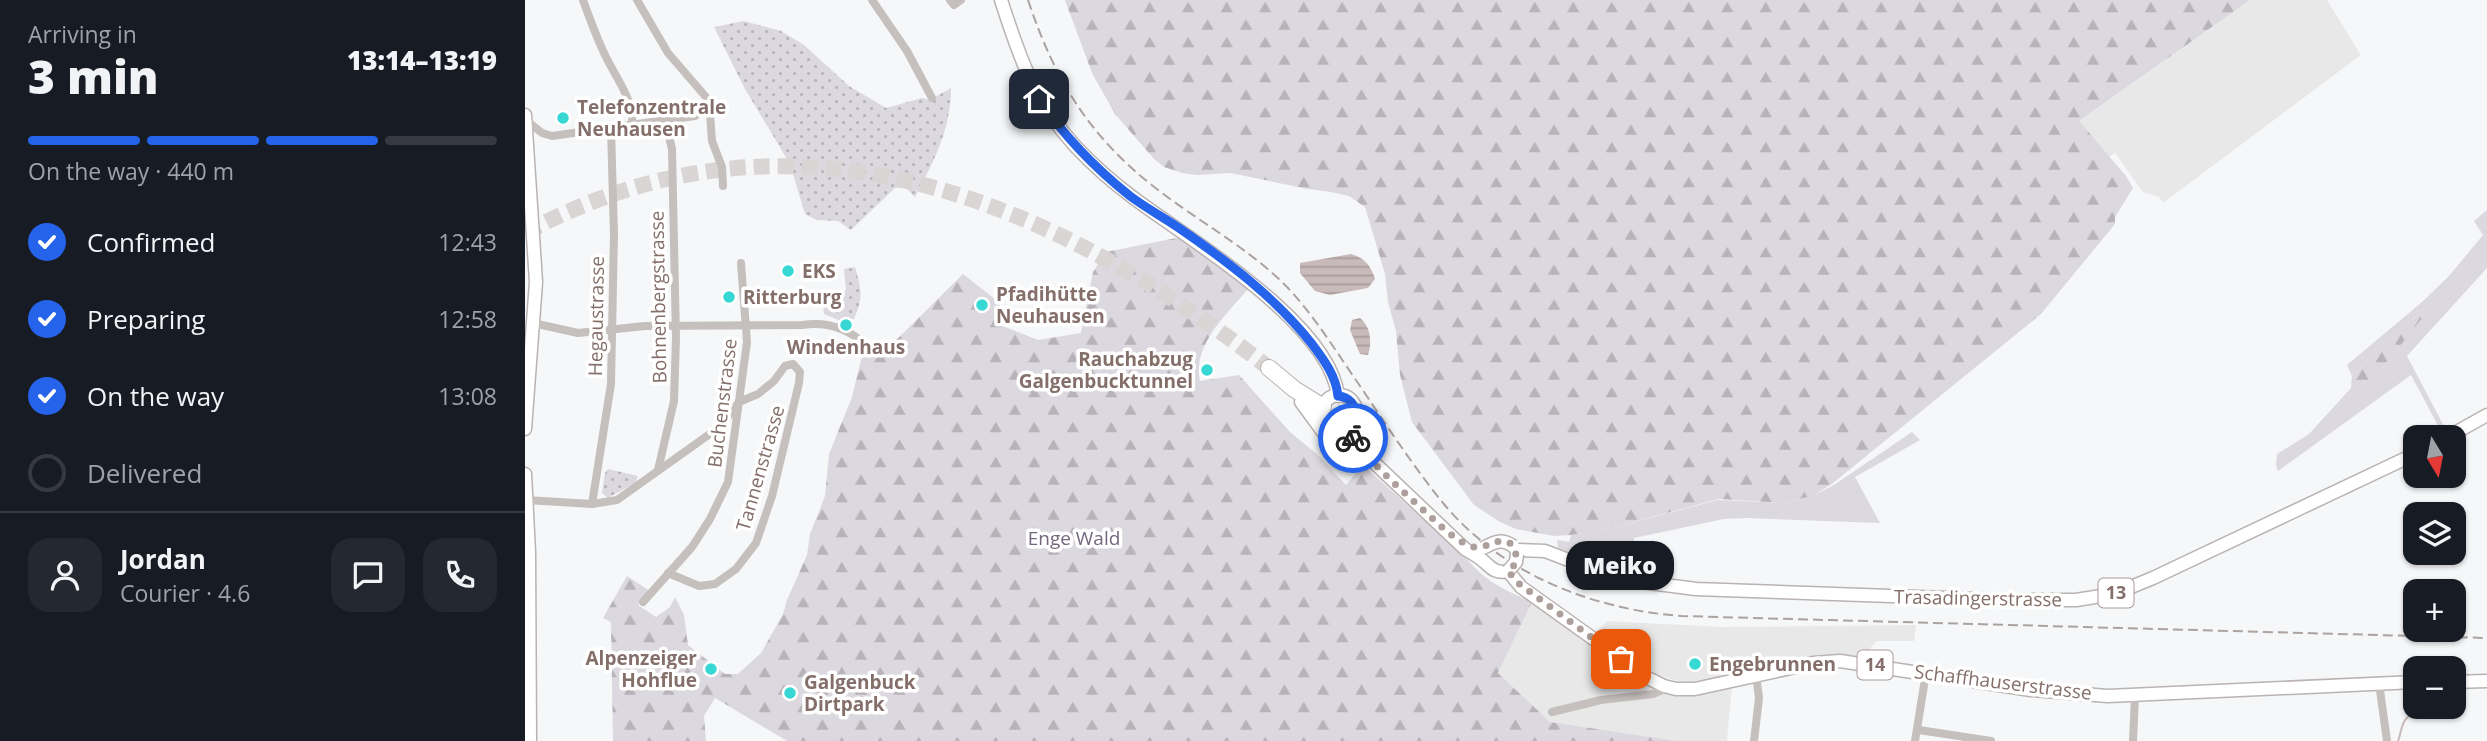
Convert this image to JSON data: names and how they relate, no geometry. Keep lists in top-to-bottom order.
{
  "streets": {
    "main road": [
      "13",
      "Trasadingerstrasse",
      "14",
      "Schaffhauserstrasse"
    ],
    "street": [
      "Bohnenbergstrasse",
      "Hegaustrasse",
      "Buchenstrasse",
      "Tannenstrasse"
    ]
  },
  "crossings": [
    ["Buchenstrasse", "Tannenstrasse"],
    ["13", "Trasadingerstrasse"],
    ["13", "Schaffhauserstrasse"]
  ],
  "parks": ["Enge Wald"],
  "places": [
    "Telefonzentrale Neuhausen",
    "EKS",
    "Ritterburg",
    "Pfadihütte Neuhausen",
    "Windenhaus",
    "Rauchabzug Galgenbucktunnel",
    "Meiko",
    "Engebrunnen",
    "Alpenzeiger Hohflue",
    "Galgenbuck Dirtpark"
  ],
  "north": "bottom",
  "page": {
    "heading": ["3 min", "Arriving in", "13:14–13:19"],
    "panel": ["Jordan", "Courier · 4.6"],
    "bar": "On the way · 440 m",
    "list": [
      ["Confirmed", "12:43"],
      ["Preparing", "12:58"],
      ["On the way", "13:08"],
      "Delivered"
    ],
    "map_buttons": ["+", "−"],
    "bubble": "Meiko"
  }
}
